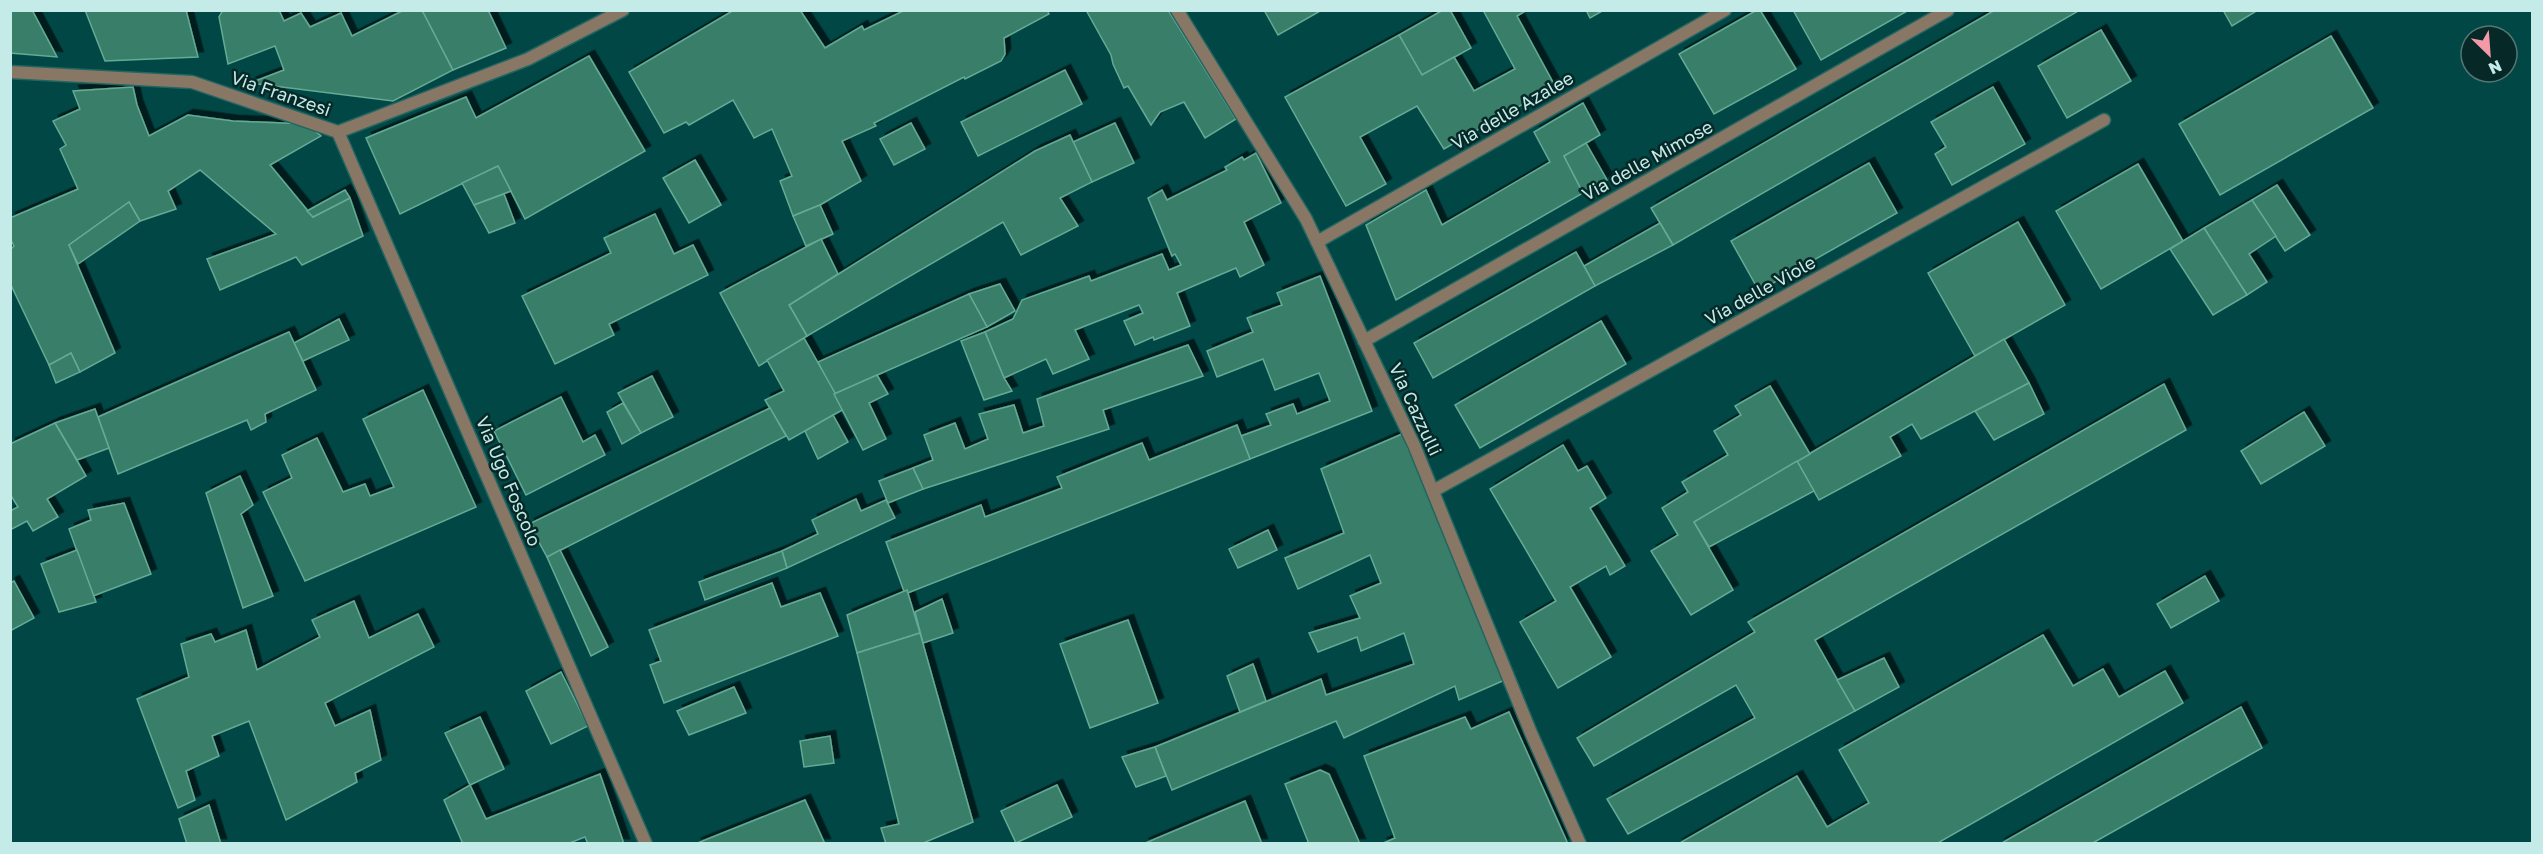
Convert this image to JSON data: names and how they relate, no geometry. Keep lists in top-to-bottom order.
{
  "streets": {
    "street": [
      "Via Franzesi",
      "Via delle Azalee",
      "Via delle Mimose",
      "Via delle Viole",
      "Via Cazzulli",
      "Via Ugo Foscolo"
    ]
  },
  "crossings": [
    ["Via Franzesi", "Via Ugo Foscolo"],
    ["Via delle Azalee", "Via Cazzulli"],
    ["Via delle Mimose", "Via Cazzulli"],
    ["Via delle Viole", "Via Cazzulli"]
  ],
  "north": "bottom right"
}
